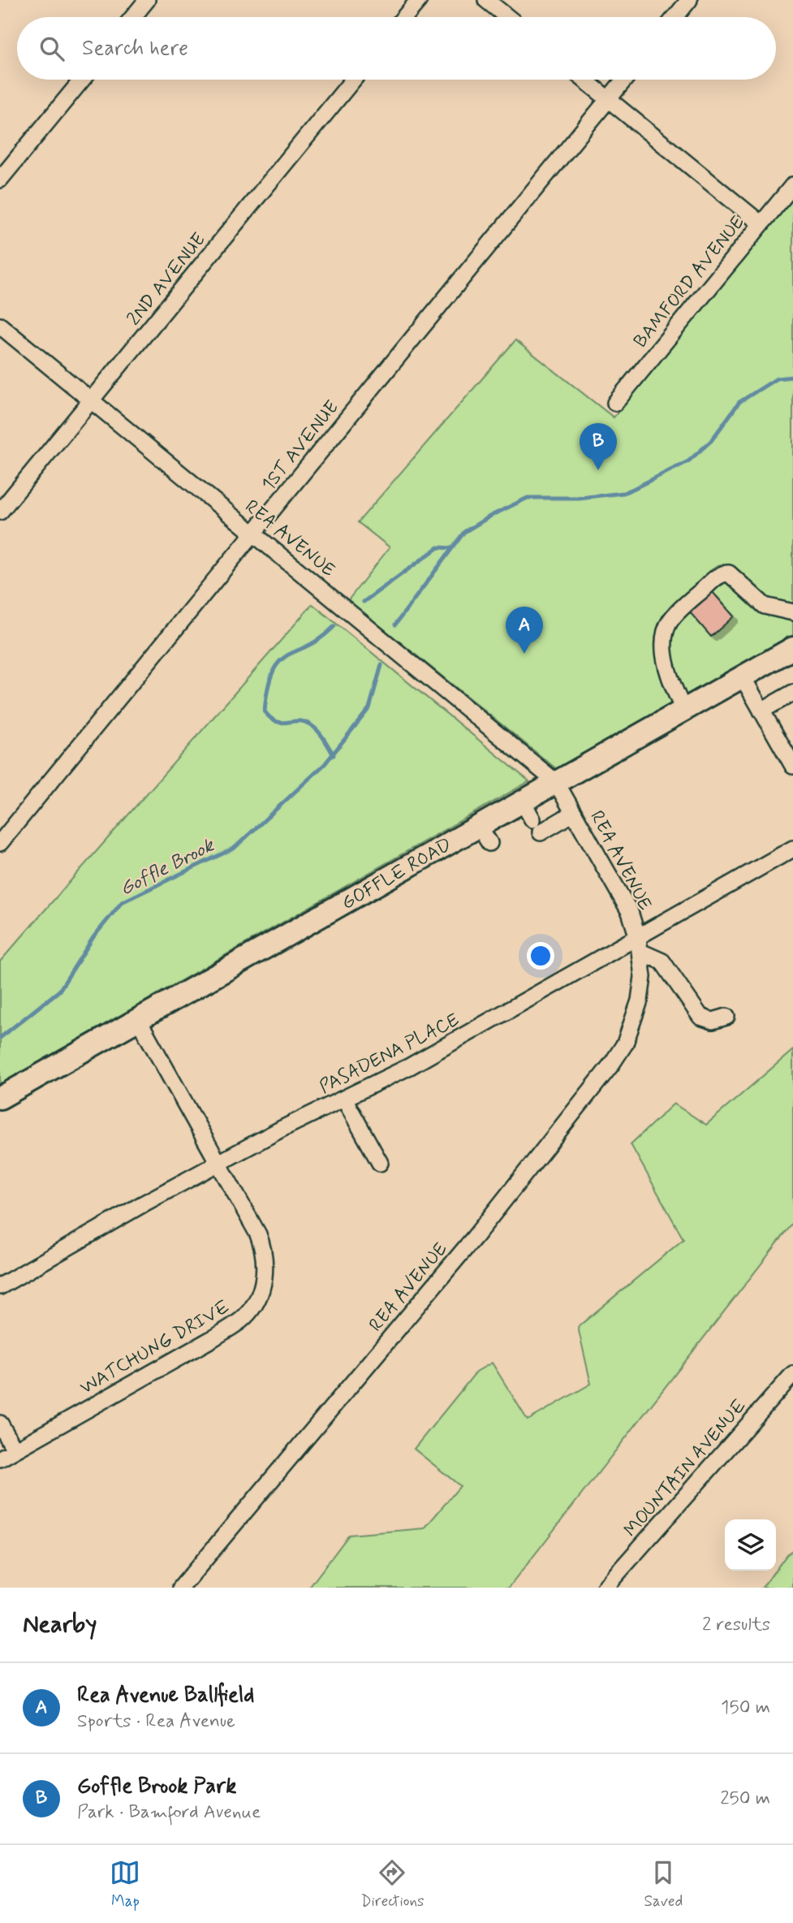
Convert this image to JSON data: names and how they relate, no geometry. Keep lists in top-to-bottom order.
{
  "streets": {
    "main road": ["GOFFLE ROAD"],
    "street": [
      "2ND AVENUE",
      "BAMFORD AVENUE",
      "1ST AVENUE",
      "REA AVENUE",
      "PASADENA PLACE",
      "WATCHUNG DRIVE",
      "MOUNTAIN AVENUE"
    ]
  },
  "crossings": [
    ["2ND AVENUE", "REA AVENUE"],
    ["1ST AVENUE", "REA AVENUE"],
    ["REA AVENUE", "GOFFLE ROAD"],
    ["REA AVENUE", "PASADENA PLACE"],
    ["GOFFLE ROAD", "WATCHUNG DRIVE"],
    ["PASADENA PLACE", "WATCHUNG DRIVE"]
  ],
  "water": ["Goffle Brook"],
  "page": {
    "search": "Search here",
    "pins": ["B", "A"],
    "heading": ["Nearby", "2 results"],
    "list": [
      {
        "mark": "A",
        "name": "Rea Avenue Ballfield",
        "note": "Sports · Rea Avenue",
        "value": "150 m"
      },
      {
        "mark": "B",
        "name": "Goffle Brook Park",
        "note": "Park · Bamford Avenue",
        "value": "250 m"
      }
    ],
    "nav": ["Map", "Directions", "Saved"]
  }
}
